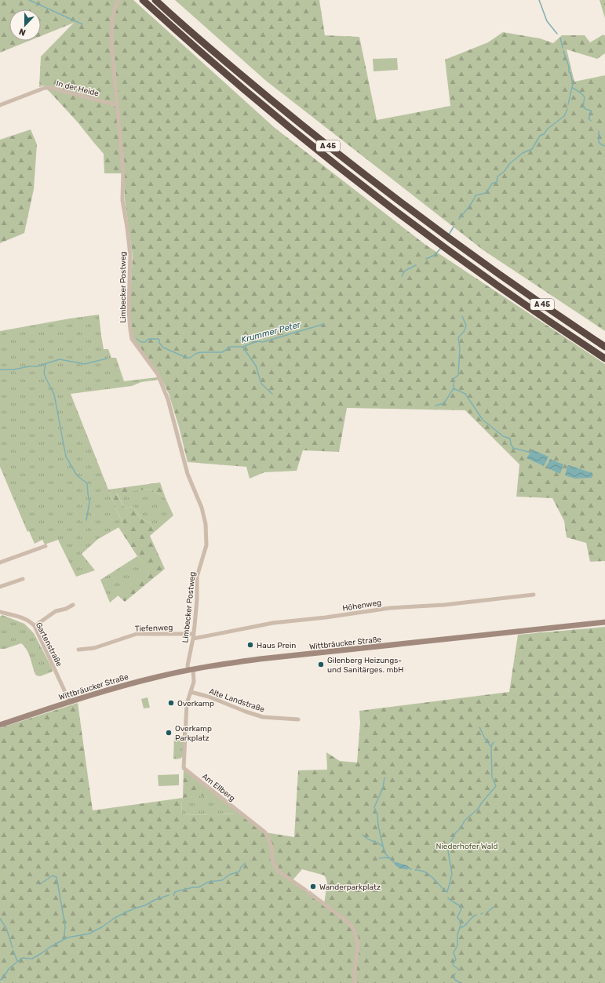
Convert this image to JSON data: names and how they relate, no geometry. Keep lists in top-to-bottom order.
{
  "streets": {
    "highway": ["A 45"],
    "main road": ["Wittbräucker Straße"],
    "street": [
      "In der Heide",
      "Limbecker Postweg",
      "Höhenweg",
      "Tiefenweg",
      "Gartenstraße",
      "Alte Landstraße",
      "Am Ellberg"
    ]
  },
  "crossings": [
    ["In der Heide", "Limbecker Postweg"],
    ["Limbecker Postweg", "Höhenweg"],
    ["Limbecker Postweg", "Tiefenweg"],
    ["Limbecker Postweg", "Wittbräucker Straße"],
    ["Limbecker Postweg", "Am Ellberg"],
    ["Wittbräucker Straße", "Gartenstraße"],
    ["Wittbräucker Straße", "Am Ellberg"],
    ["Alte Landstraße", "Am Ellberg"]
  ],
  "water": ["Krummer Peter"],
  "parks": ["Niederhofer Wald"],
  "places": [
    "Haus Prein",
    "Gilenberg Heizungs- und Sanitärges. mbH",
    "Overkamp",
    "Overkamp Parkplatz",
    "Wanderparkplatz"
  ],
  "north": "bottom"
}
